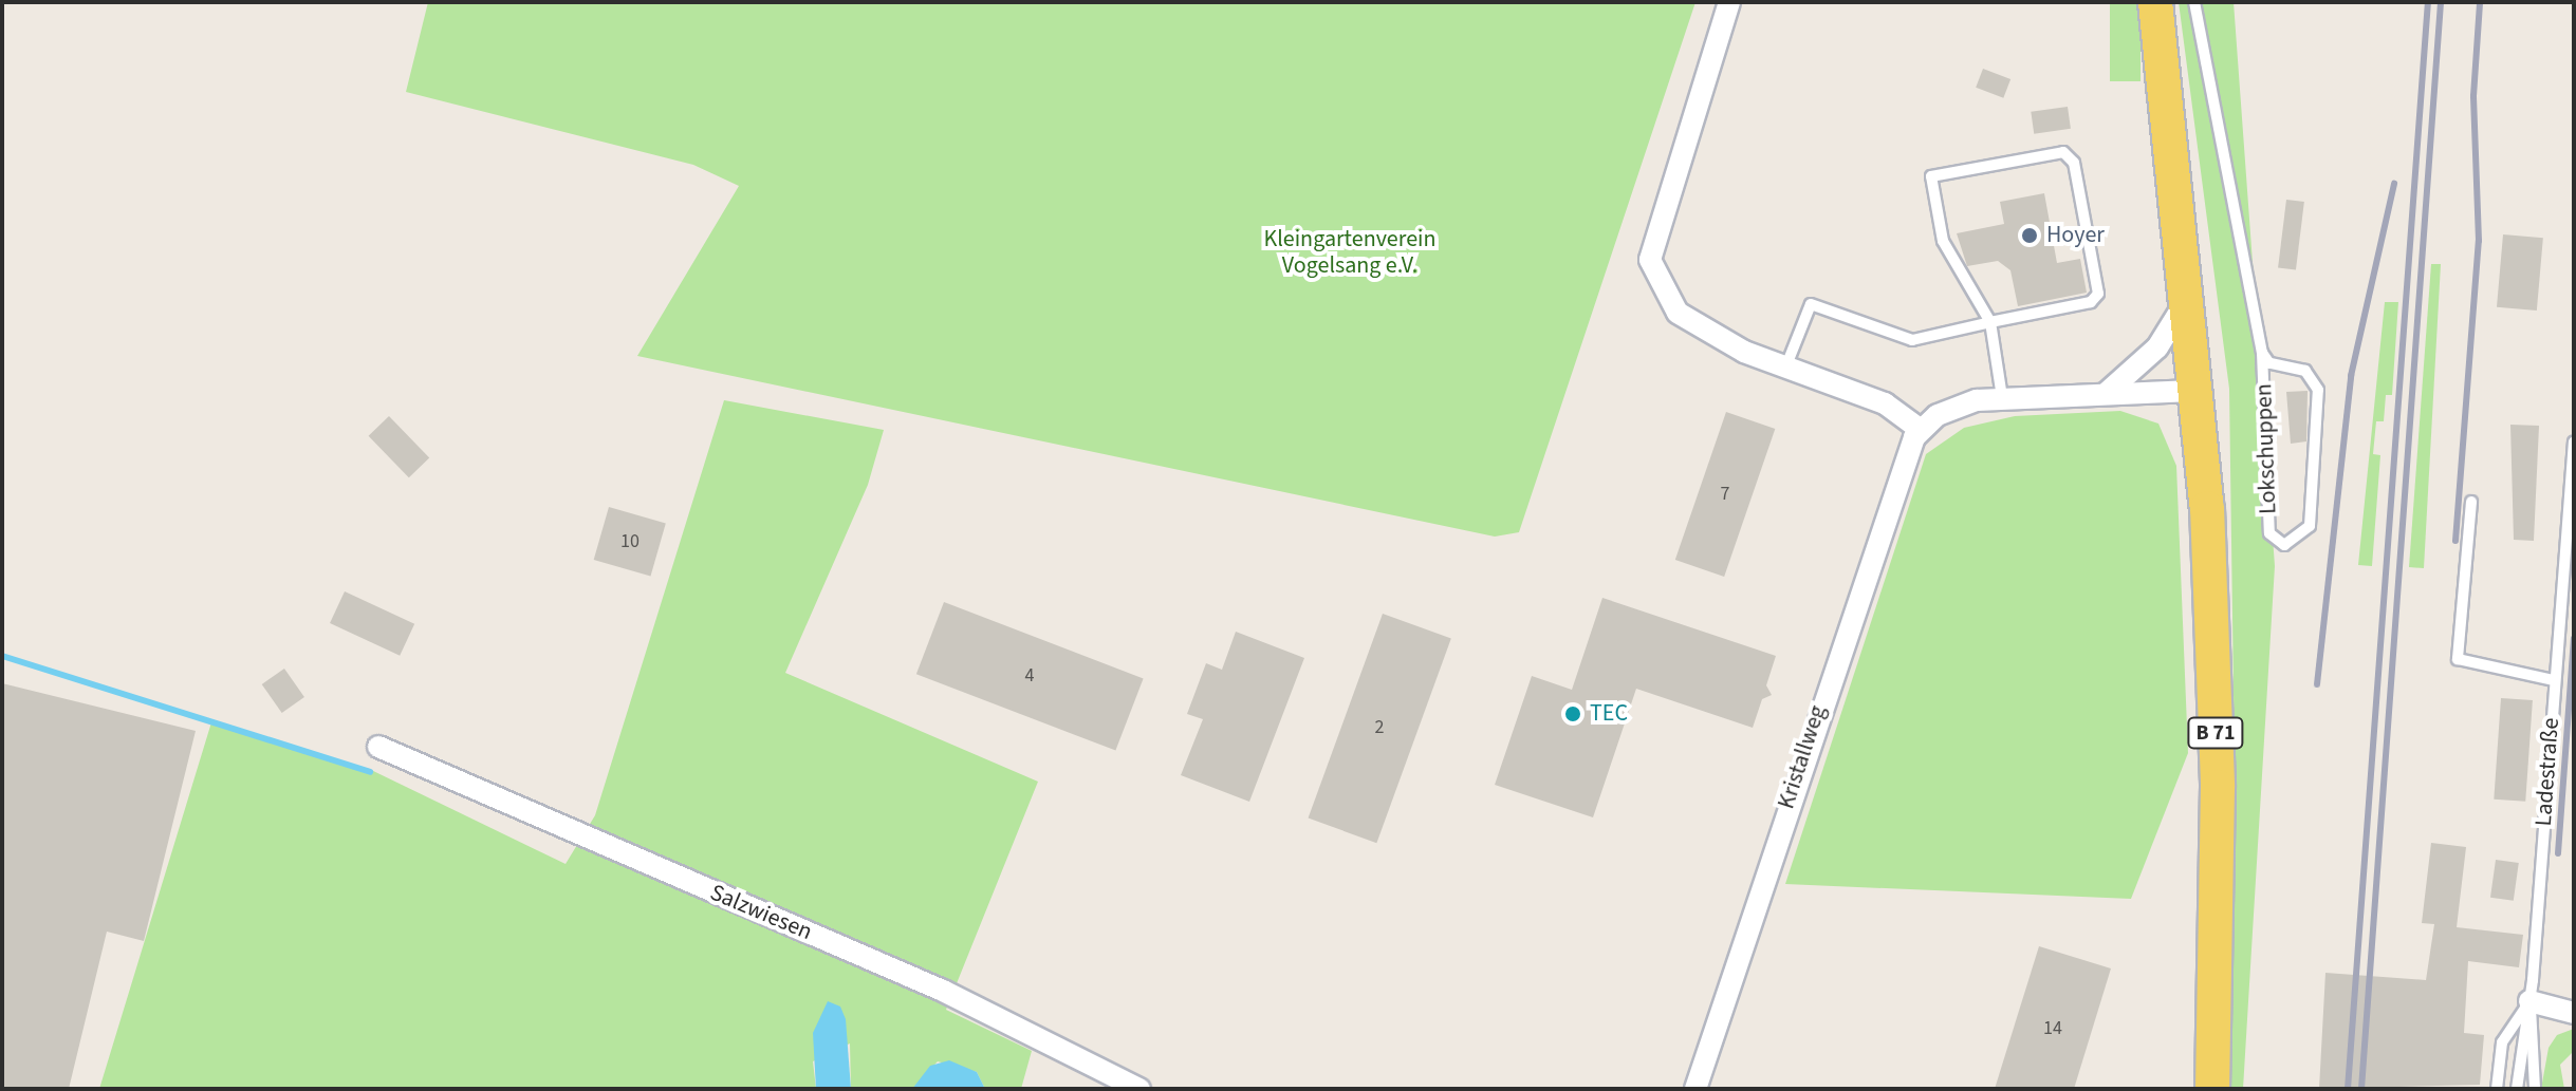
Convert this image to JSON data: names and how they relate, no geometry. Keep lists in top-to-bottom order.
{
  "streets": {
    "main road": ["B 71"],
    "street": ["Kristallweg", "Salzwiesen"],
    "lane": ["Lokschuppen", "Ladestraße"]
  },
  "crossings": [
    ["B 71", "Kristallweg"]
  ],
  "parks": ["Kleingartenverein Vogelsang e.V."],
  "places": ["Hoyer", "TEC"],
  "house_numbers": [
    "7",
    "10",
    "4",
    "2",
    "14"
  ]
}
